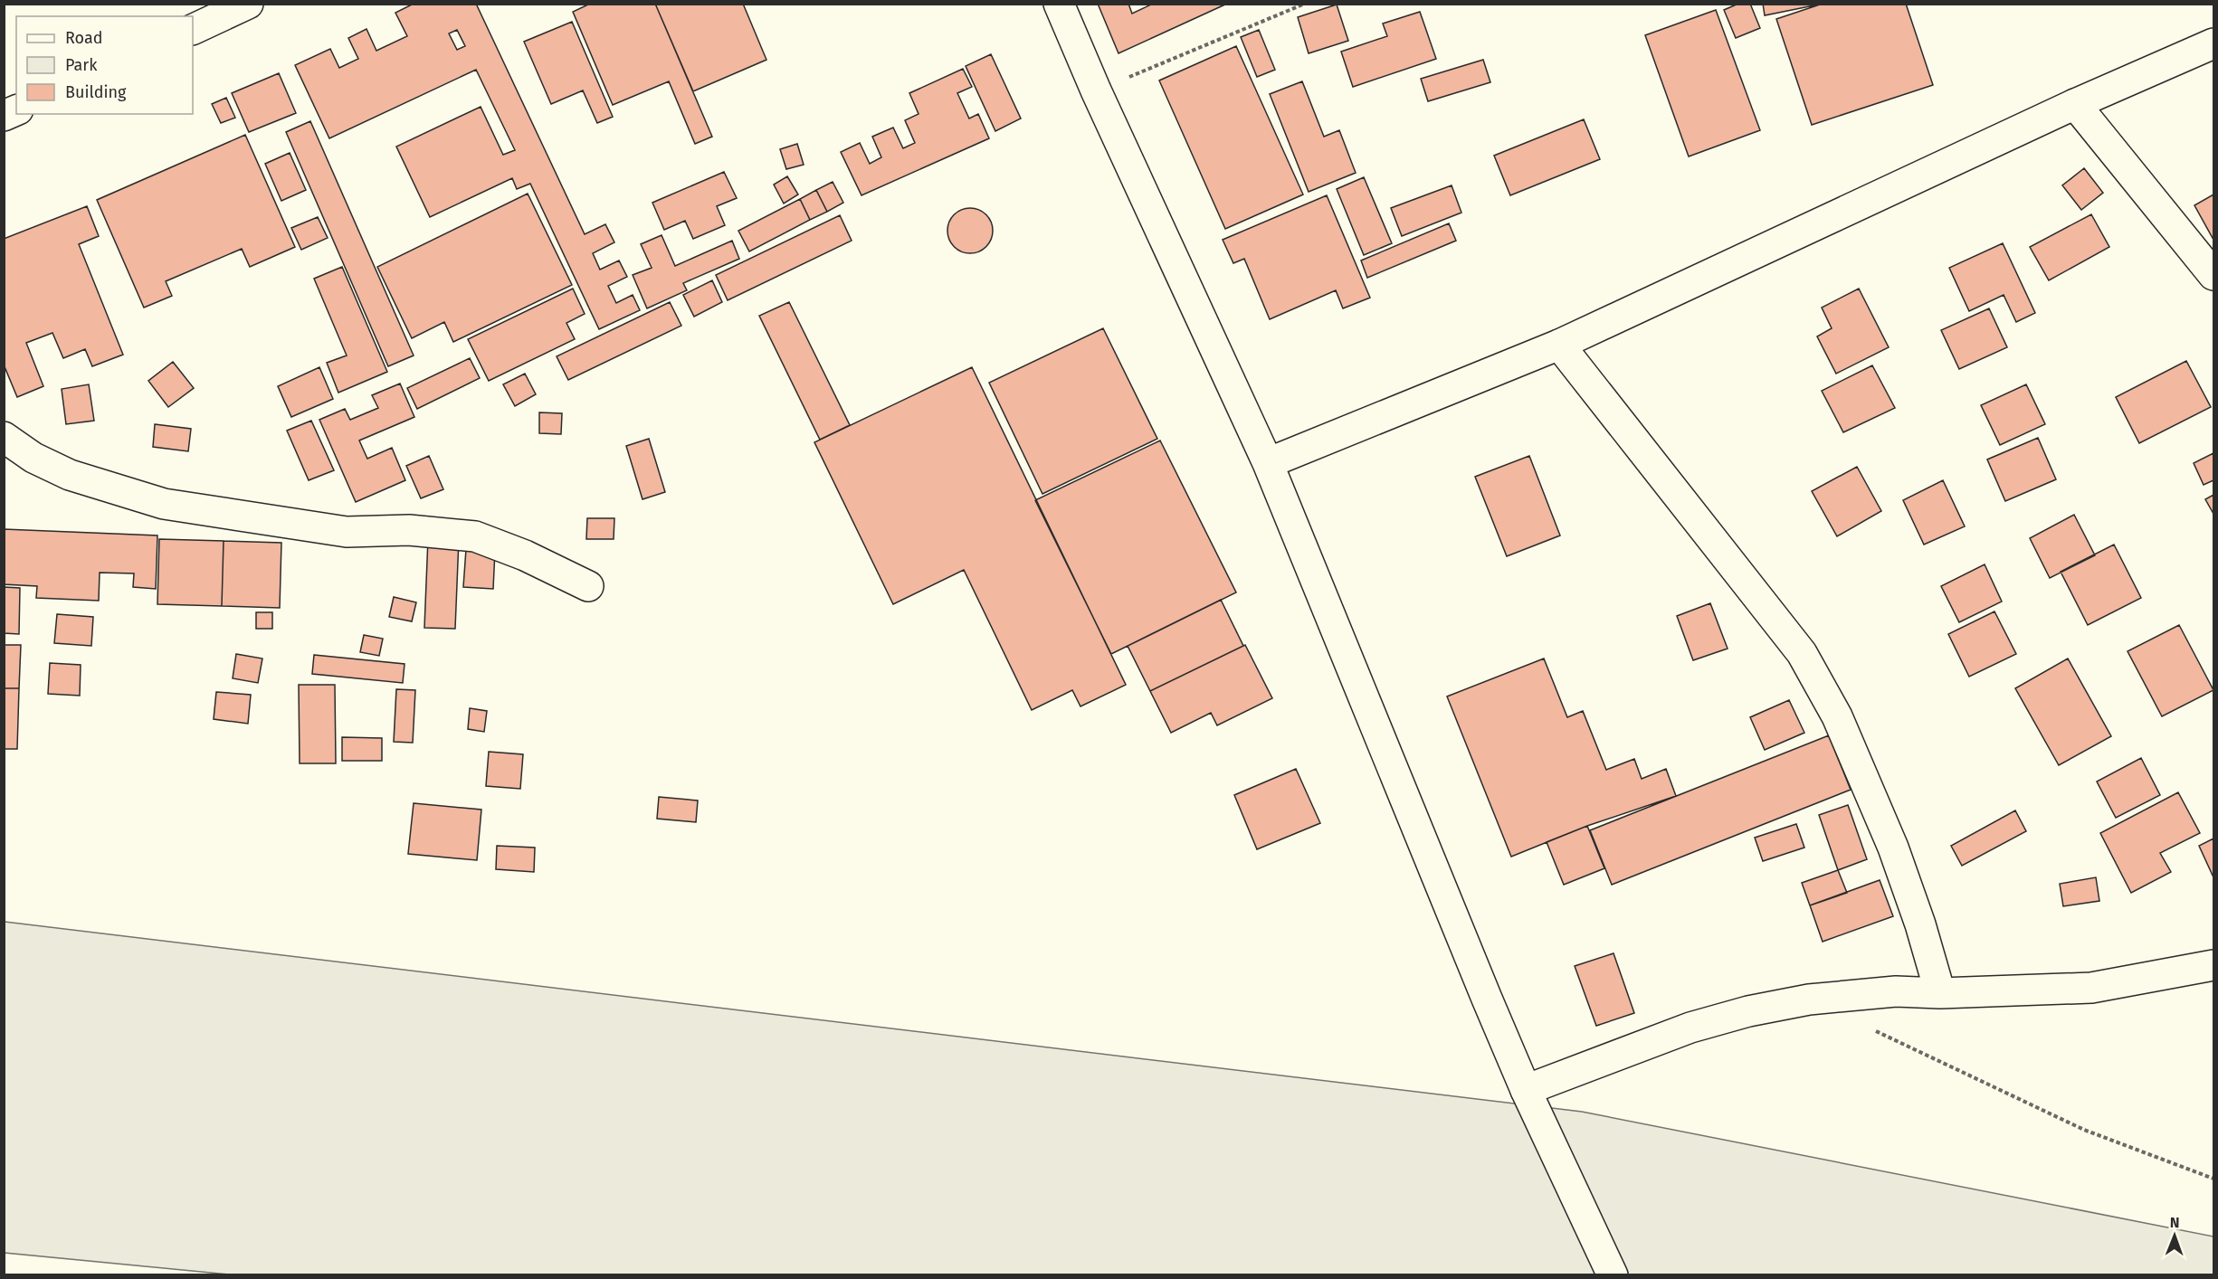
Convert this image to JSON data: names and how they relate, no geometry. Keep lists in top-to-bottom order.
{
  "legend": ["Road", "Park", "Building"],
  "north": "top"
}
